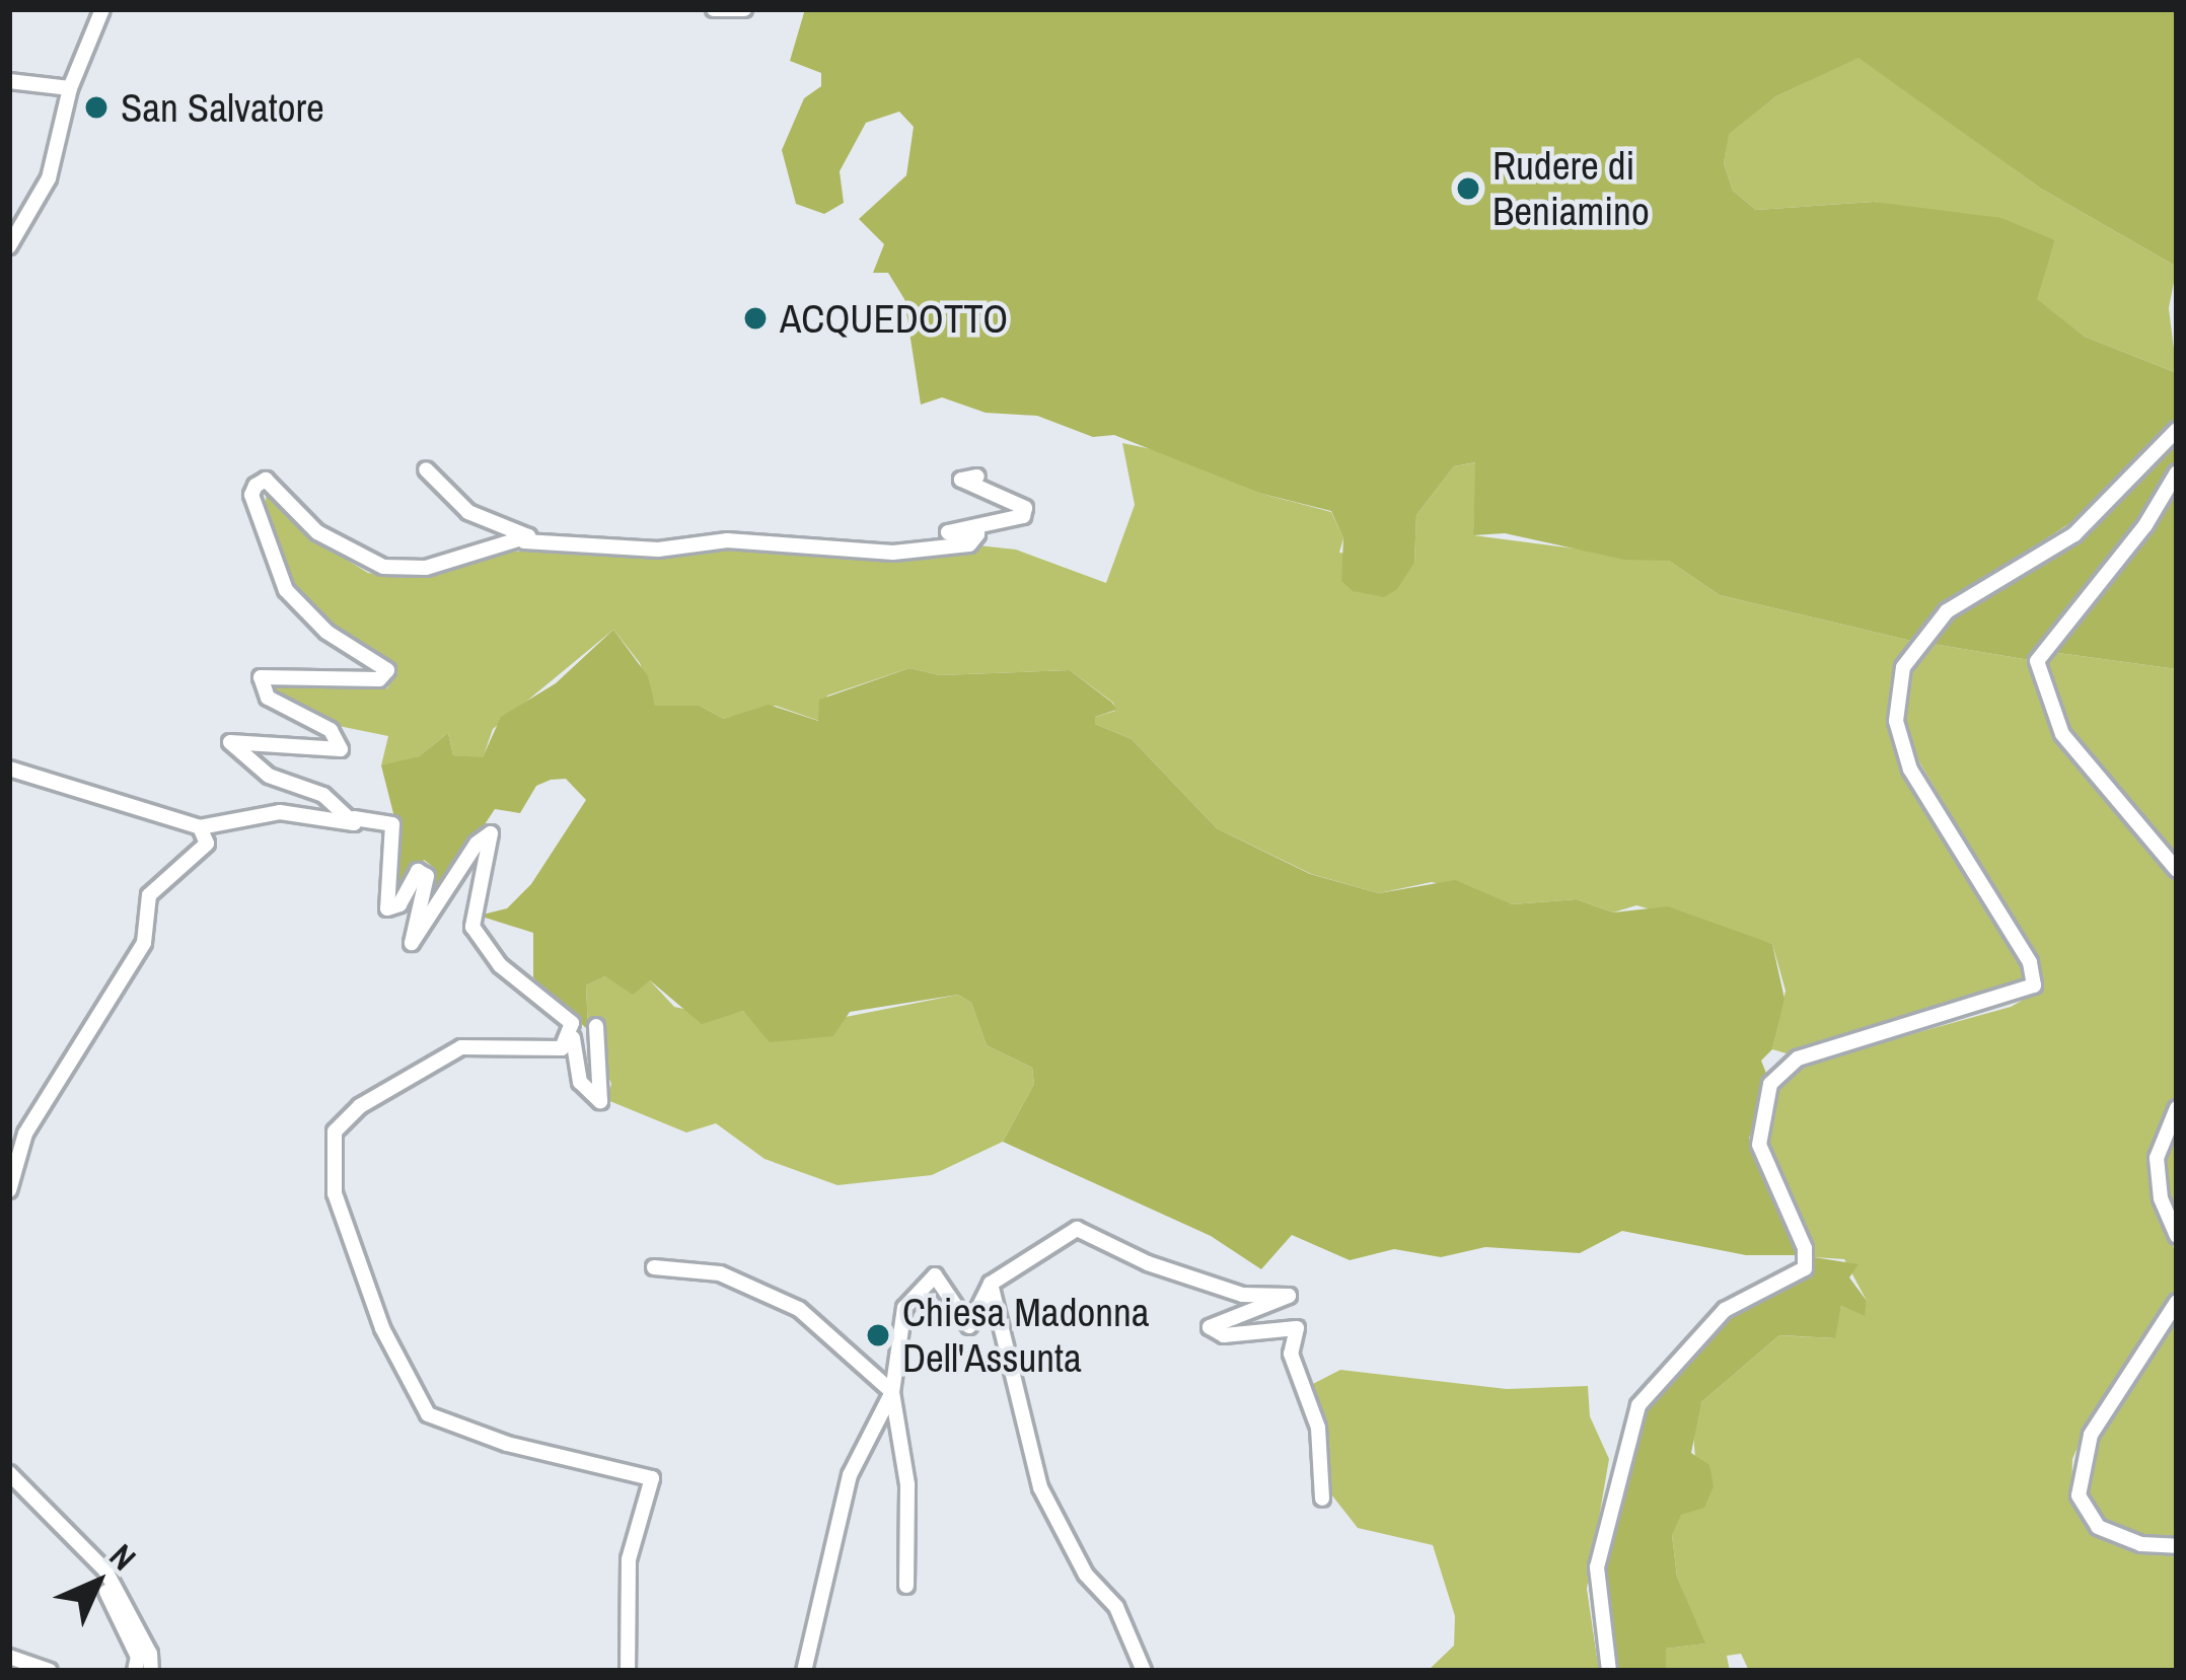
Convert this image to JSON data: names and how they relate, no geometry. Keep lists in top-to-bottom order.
{
  "places": [
    "San Salvatore",
    "Rudere di Beniamino",
    "ACQUEDOTTO",
    "Chiesa Madonna Dell'Assunta"
  ],
  "north": "top right"
}
